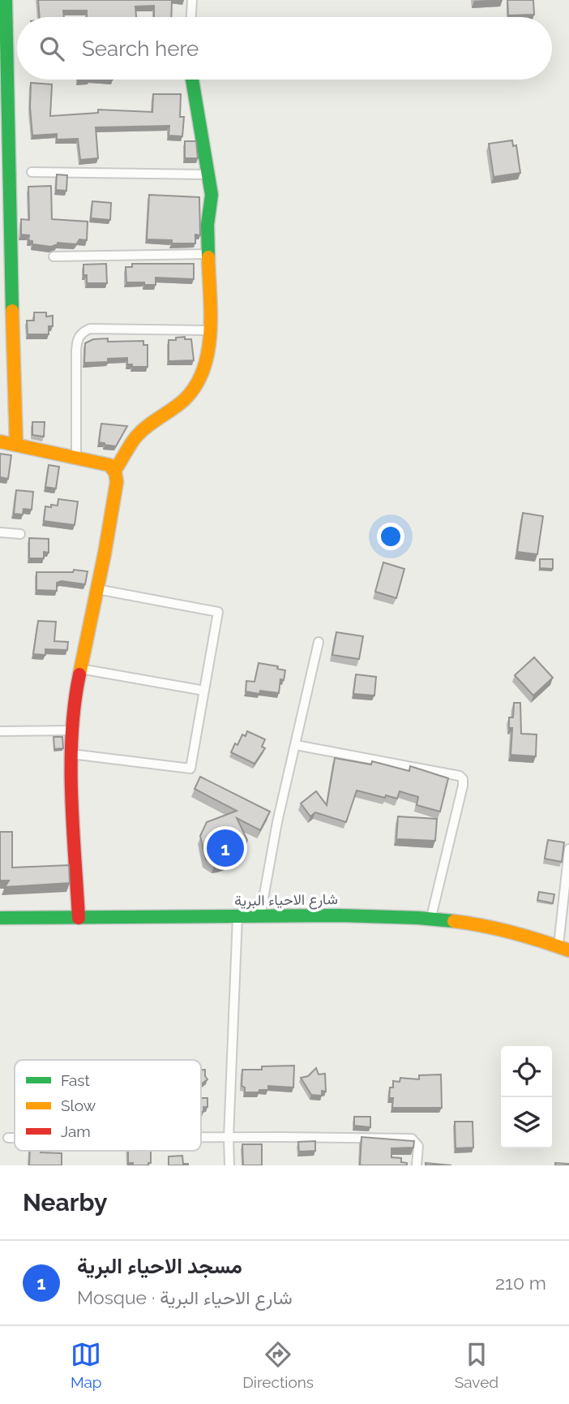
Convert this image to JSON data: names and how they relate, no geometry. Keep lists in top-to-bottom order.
{
  "streets": {
    "main road": ["شارع الاحياء البرية"]
  },
  "legend": ["Fast", "Slow", "Jam"],
  "page": {
    "search": "Search here",
    "pins": "1",
    "heading": "Nearby",
    "list": [
      {
        "mark": "1",
        "name": "مسجد الاحياء البرية",
        "note": "Mosque · شارع الاحياء البرية",
        "value": "210 m"
      }
    ],
    "nav": ["Map", "Directions", "Saved"]
  }
}
